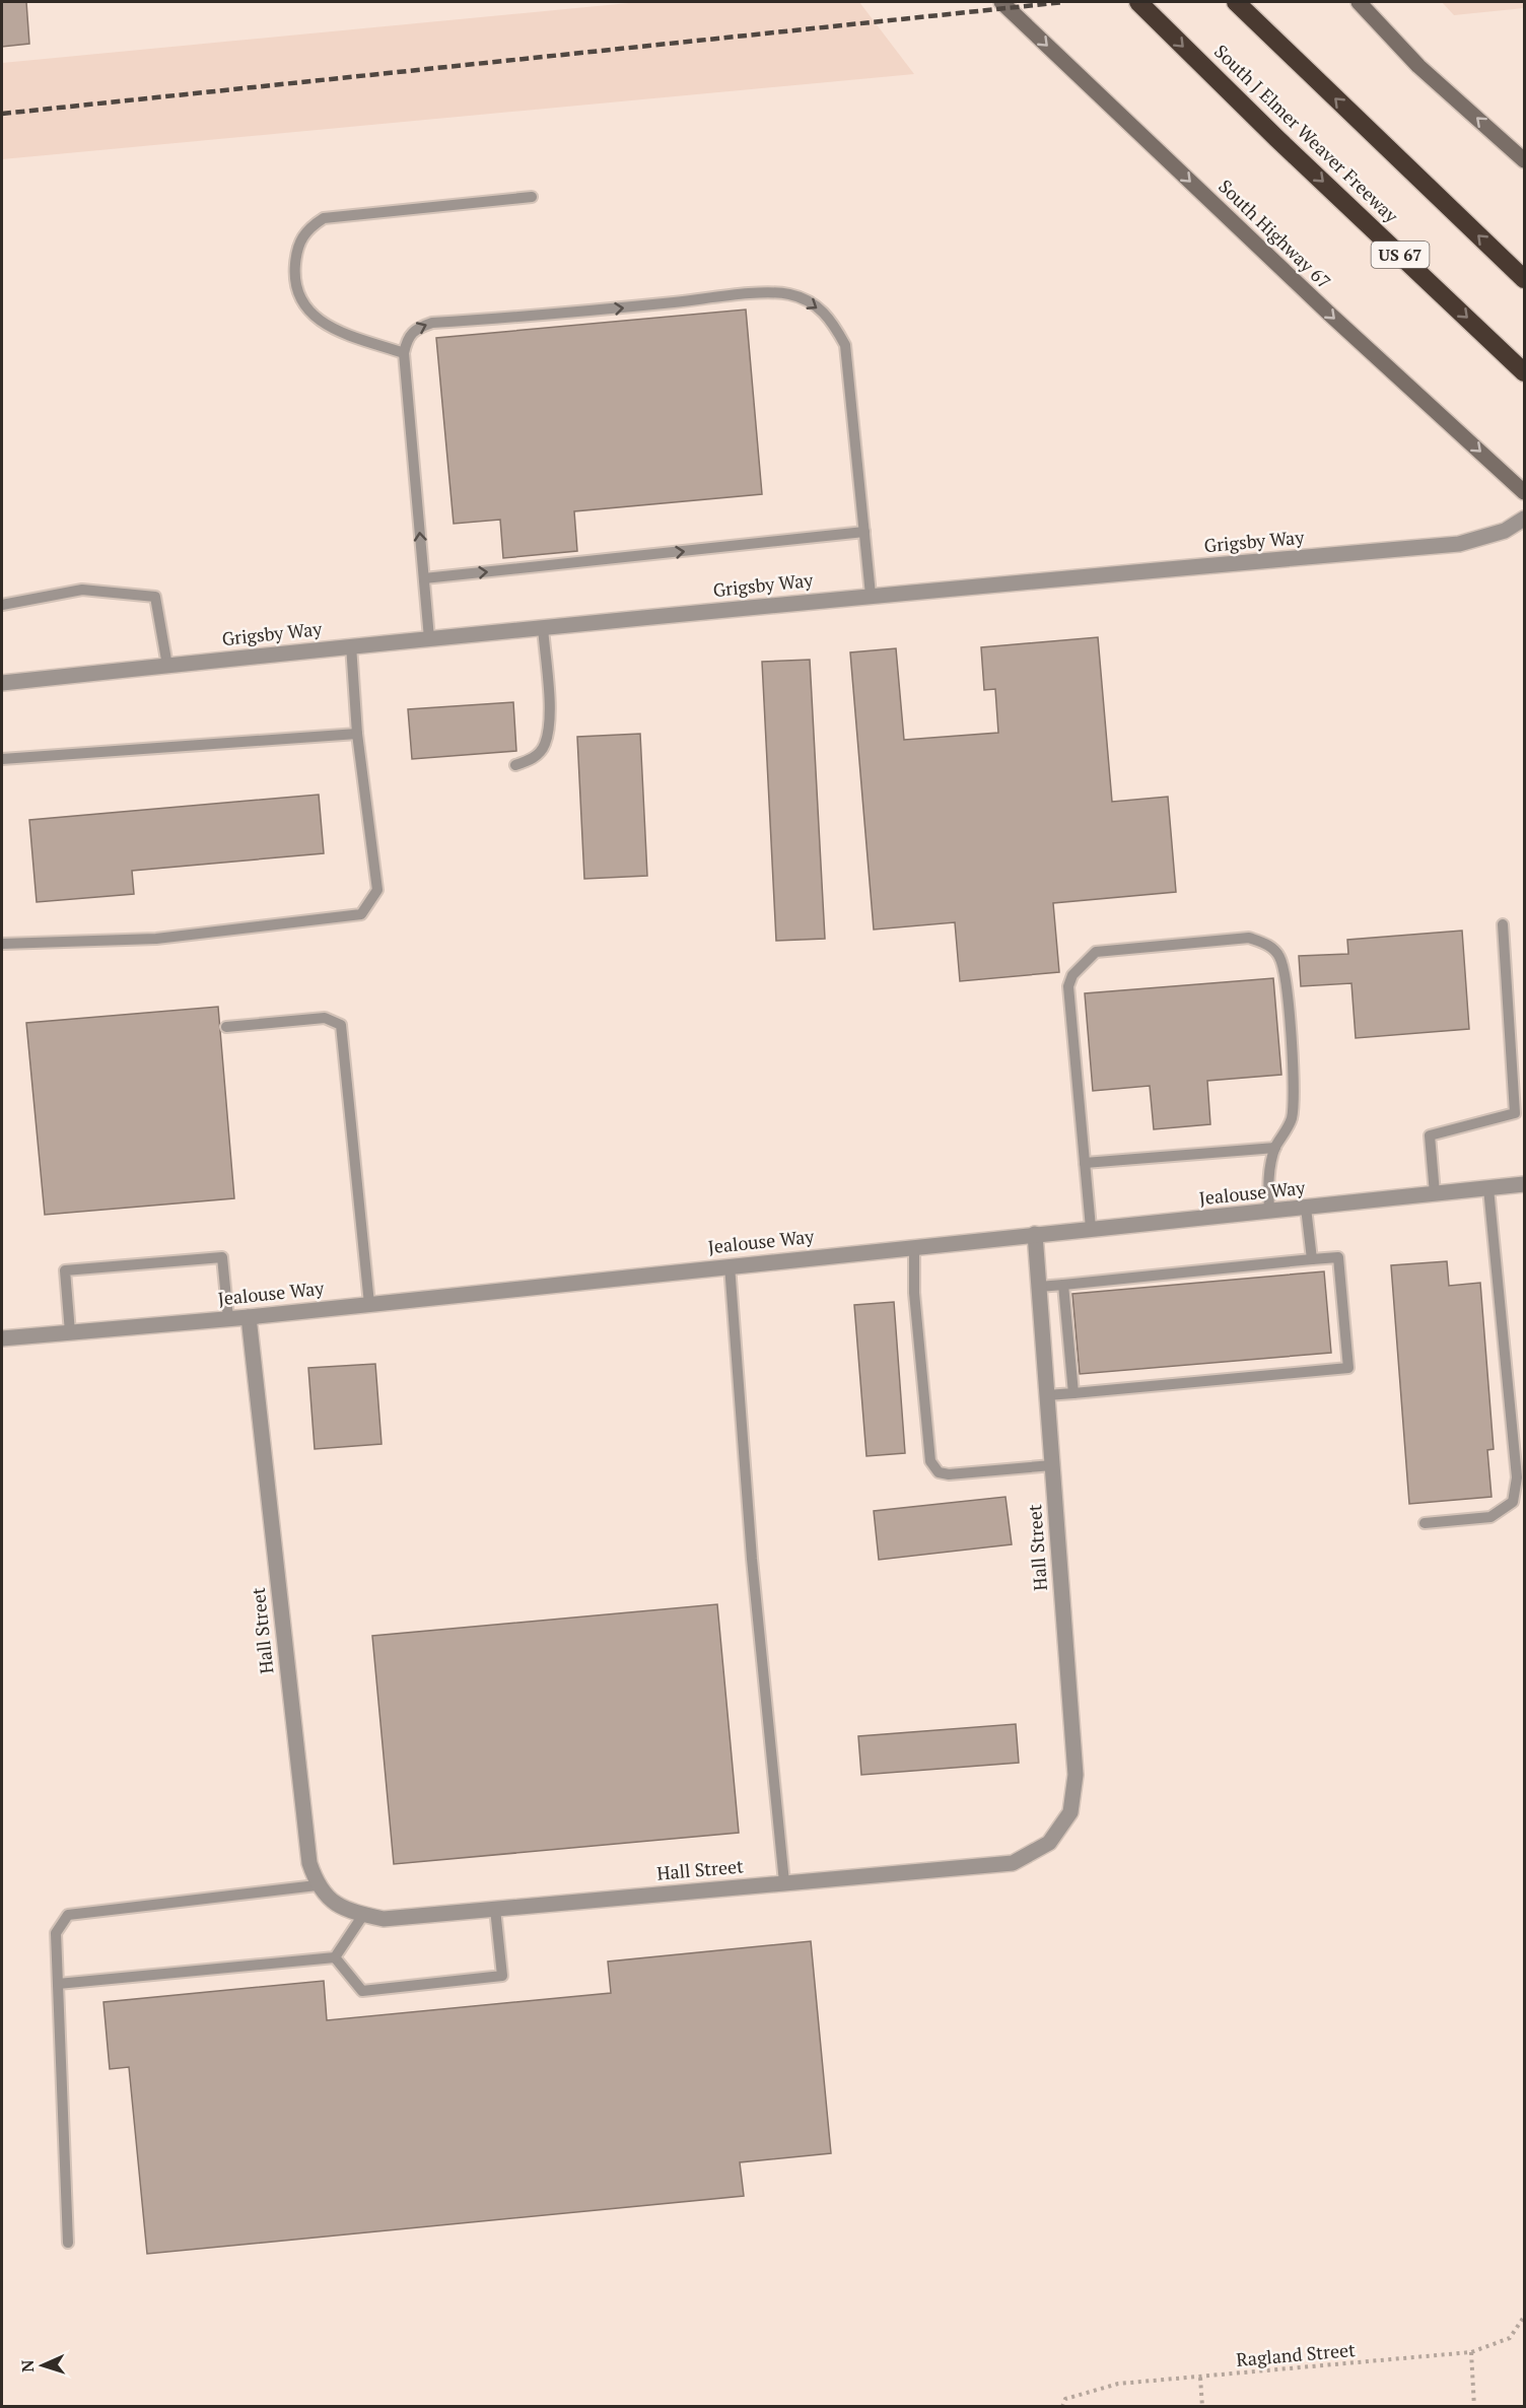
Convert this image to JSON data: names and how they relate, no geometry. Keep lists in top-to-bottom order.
{
  "streets": {
    "highway": ["South J Elmer Weaver Freeway", "US 67"],
    "main road": ["South Highway 67"],
    "street": ["Grigsby Way", "Jealouse Way", "Hall Street"],
    "path": ["Ragland Street"]
  },
  "crossings": [
    ["Jealouse Way", "Hall Street"]
  ],
  "one_way": ["South Highway 67"],
  "north": "left"
}
